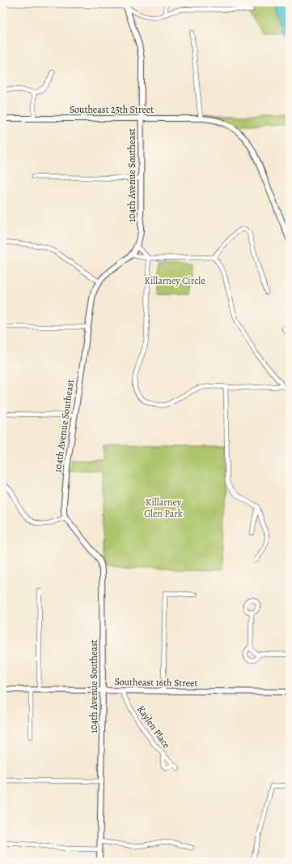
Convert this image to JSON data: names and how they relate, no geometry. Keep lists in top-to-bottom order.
{
  "streets": {
    "street": [
      "Southeast 25th Street",
      "104th Avenue Southeast",
      "Southeast 16th Street",
      "Kaylen Place"
    ]
  },
  "crossings": [
    ["Southeast 25th Street", "104th Avenue Southeast"],
    ["104th Avenue Southeast", "Southeast 16th Street"],
    ["Southeast 16th Street", "Kaylen Place"]
  ],
  "parks": ["Killarney Circle", "Killarney Glen Park"]
}
